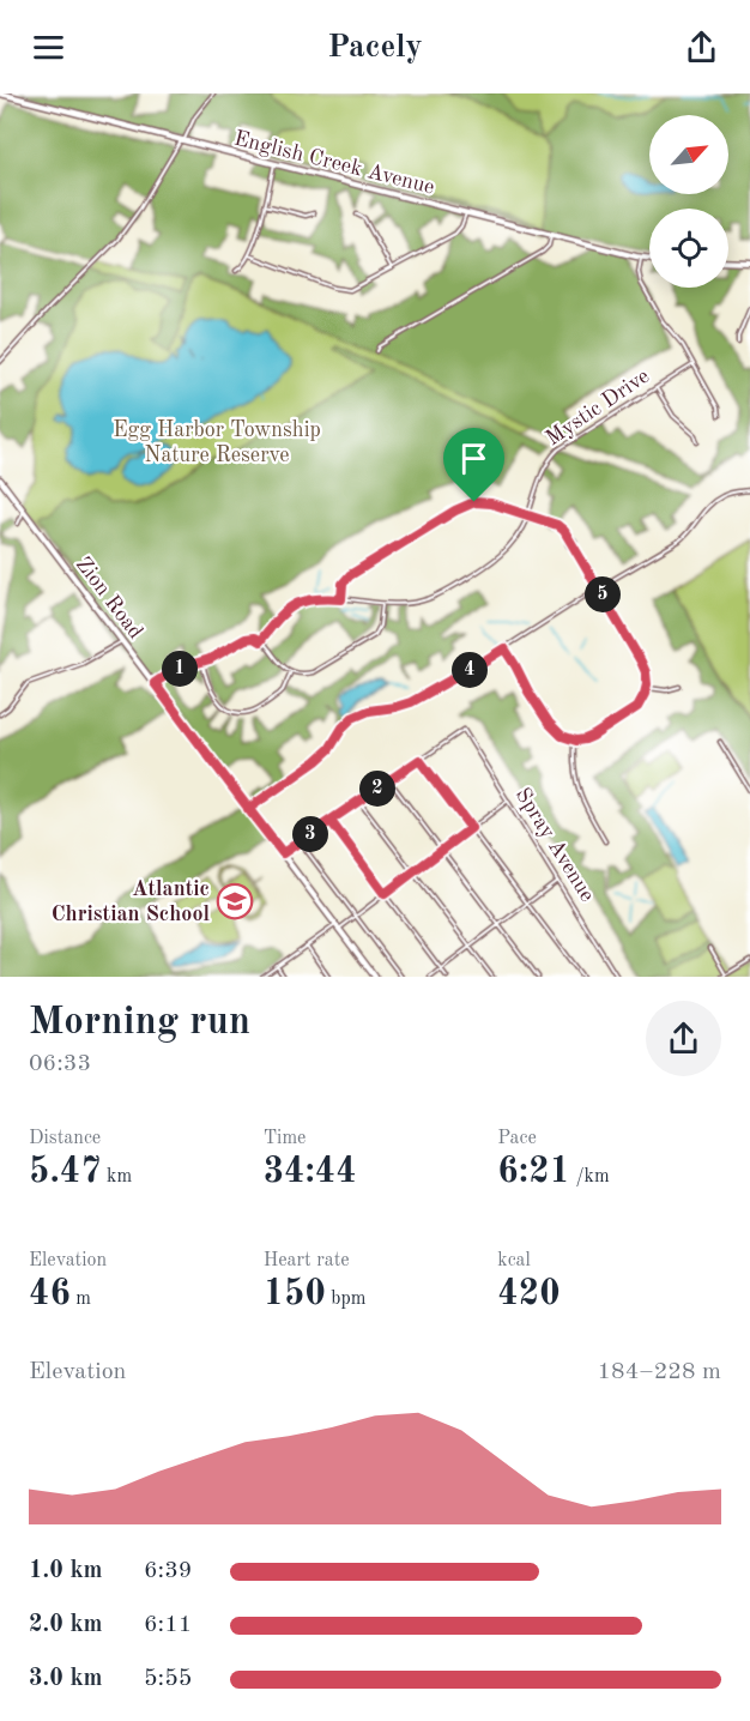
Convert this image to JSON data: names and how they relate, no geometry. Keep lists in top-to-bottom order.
{
  "streets": {
    "main road": ["English Creek Avenue", "Zion Road"],
    "street": ["Mystic Drive", "Spray Avenue"]
  },
  "parks": ["Egg Harbor Township Nature Reserve"],
  "places": {
    "school or university": ["Atlantic Christian School"]
  },
  "north": "top right",
  "page": {
    "header": "Pacely",
    "pins": [
      "5",
      "1",
      "4",
      "2",
      "3"
    ],
    "heading": ["Morning run", "06:33"],
    "stats": [
      ["Distance", "5.47 km"],
      ["Time", "34:44"],
      ["Pace", "6:21 /km"],
      ["Elevation", "46 m"],
      ["Heart rate", "150 bpm"],
      ["kcal", "420"]
    ],
    "chart": ["Elevation", "184–228 m"],
    "list": [
      {
        "name": "1.0 km",
        "note": "6:39"
      },
      {
        "name": "2.0 km",
        "note": "6:11"
      },
      {
        "name": "3.0 km",
        "note": "5:55"
      }
    ]
  }
}
